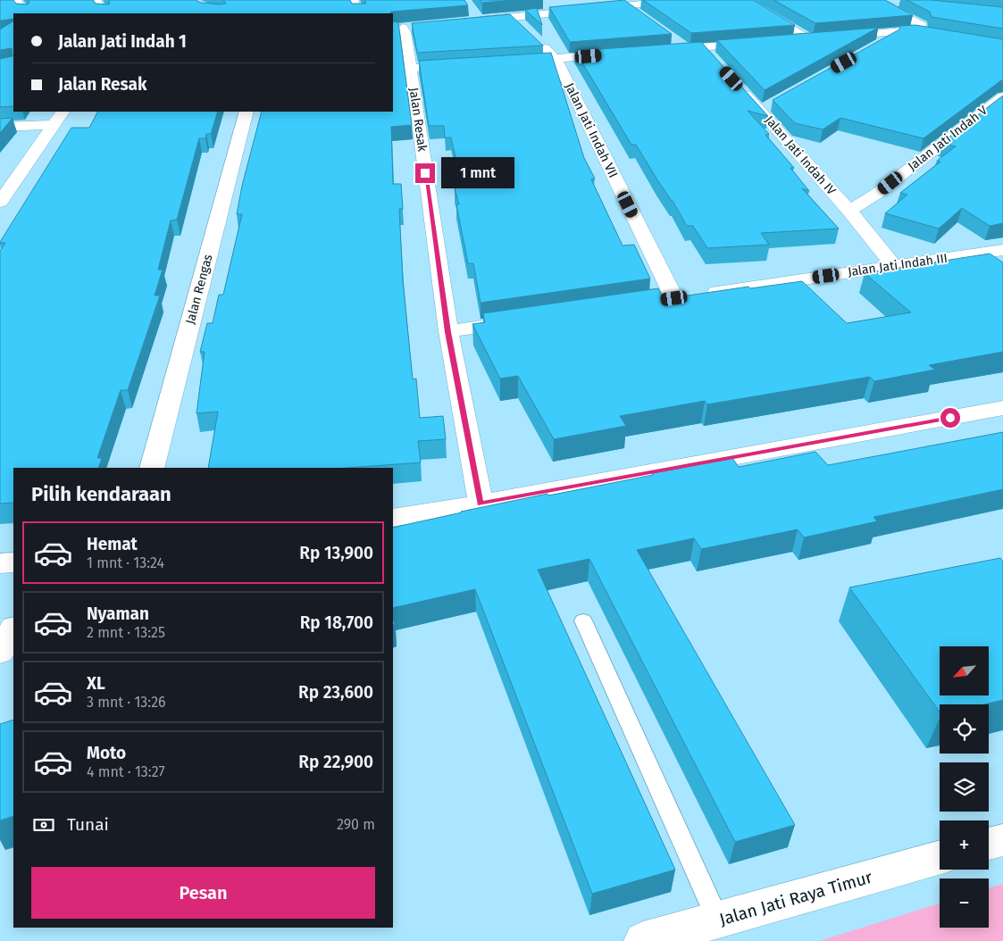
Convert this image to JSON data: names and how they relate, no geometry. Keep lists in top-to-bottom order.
{
  "streets": {
    "street": [
      "Jalan Resak",
      "Jalan Jati Indah VII",
      "Jalan Jati Indah V",
      "Jalan Jati Indah IV",
      "Jalan Jati Indah III",
      "Jalan Rengas",
      "Jalan Jati Raya Timur"
    ]
  },
  "crossings": [
    ["Jalan Jati Indah VII", "Jalan Jati Indah III"],
    ["Jalan Jati Indah V", "Jalan Jati Indah IV"],
    ["Jalan Jati Indah IV", "Jalan Jati Indah III"]
  ],
  "north": "bottom left",
  "page": {
    "banner": ["Jalan Jati Indah 1", "Jalan Resak"],
    "bubble": "1 mnt",
    "heading": "Pilih kendaraan",
    "list": [
      {
        "name": "Hemat",
        "note": "1 mnt · 13:24",
        "value": "Rp 13,900"
      },
      {
        "name": "Nyaman",
        "note": "2 mnt · 13:25",
        "value": "Rp 18,700"
      },
      {
        "name": "XL",
        "note": "3 mnt · 13:26",
        "value": "Rp 23,600"
      },
      {
        "name": "Moto",
        "note": "4 mnt · 13:27",
        "value": "Rp 22,900"
      }
    ],
    "map_buttons": ["+", "−"],
    "pay": ["Tunai", "290 m"],
    "buttons": "Pesan"
  }
}
